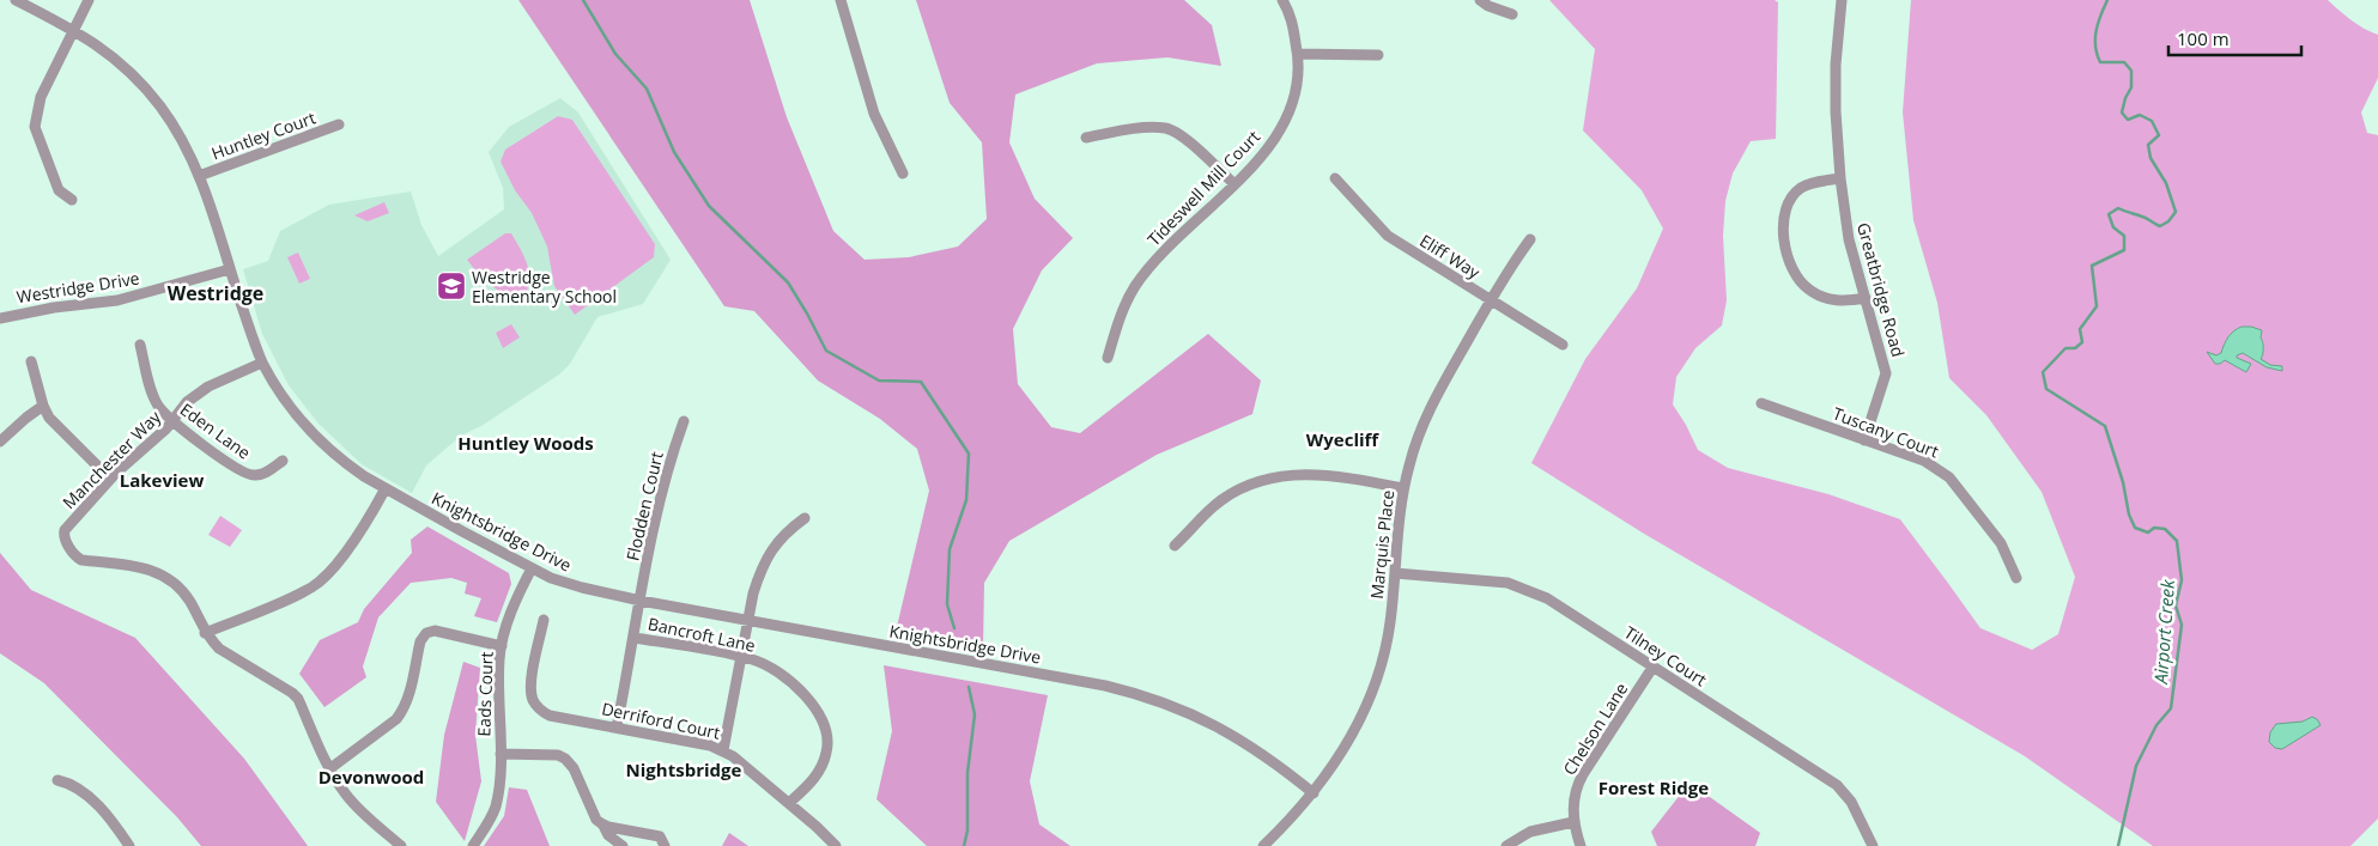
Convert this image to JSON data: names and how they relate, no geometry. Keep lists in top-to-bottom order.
{
  "streets": {
    "street": [
      "Huntley Court",
      "Tideswell Mill Court",
      "Eliff Way",
      "Westridge Drive",
      "Greatbridge Road",
      "Eden Lane",
      "Tuscany Court",
      "Manchester Way",
      "Flodden Court",
      "Knightsbridge Drive",
      "Marquis Place",
      "Bancroft Lane",
      "Tilney Court",
      "Eads Court",
      "Derriford Court",
      "Chelson Lane"
    ]
  },
  "crossings": [
    ["Huntley Court", "Knightsbridge Drive"],
    ["Eliff Way", "Marquis Place"],
    ["Westridge Drive", "Knightsbridge Drive"],
    ["Greatbridge Road", "Tuscany Court"],
    ["Eden Lane", "Manchester Way"],
    ["Manchester Way", "Knightsbridge Drive"],
    ["Flodden Court", "Knightsbridge Drive"],
    ["Flodden Court", "Bancroft Lane"],
    ["Flodden Court", "Derriford Court"],
    ["Knightsbridge Drive", "Marquis Place"],
    ["Knightsbridge Drive", "Eads Court"],
    ["Marquis Place", "Tilney Court"],
    ["Bancroft Lane", "Derriford Court"],
    ["Tilney Court", "Chelson Lane"]
  ],
  "districts": [
    "Westridge",
    "Wyecliff",
    "Huntley Woods",
    "Lakeview",
    "Nightsbridge",
    "Devonwood",
    "Forest Ridge"
  ],
  "water": ["Airport Creek"],
  "places": {
    "school or university": ["Westridge Elementary School"]
  },
  "scale_bar": "100 m"
}
